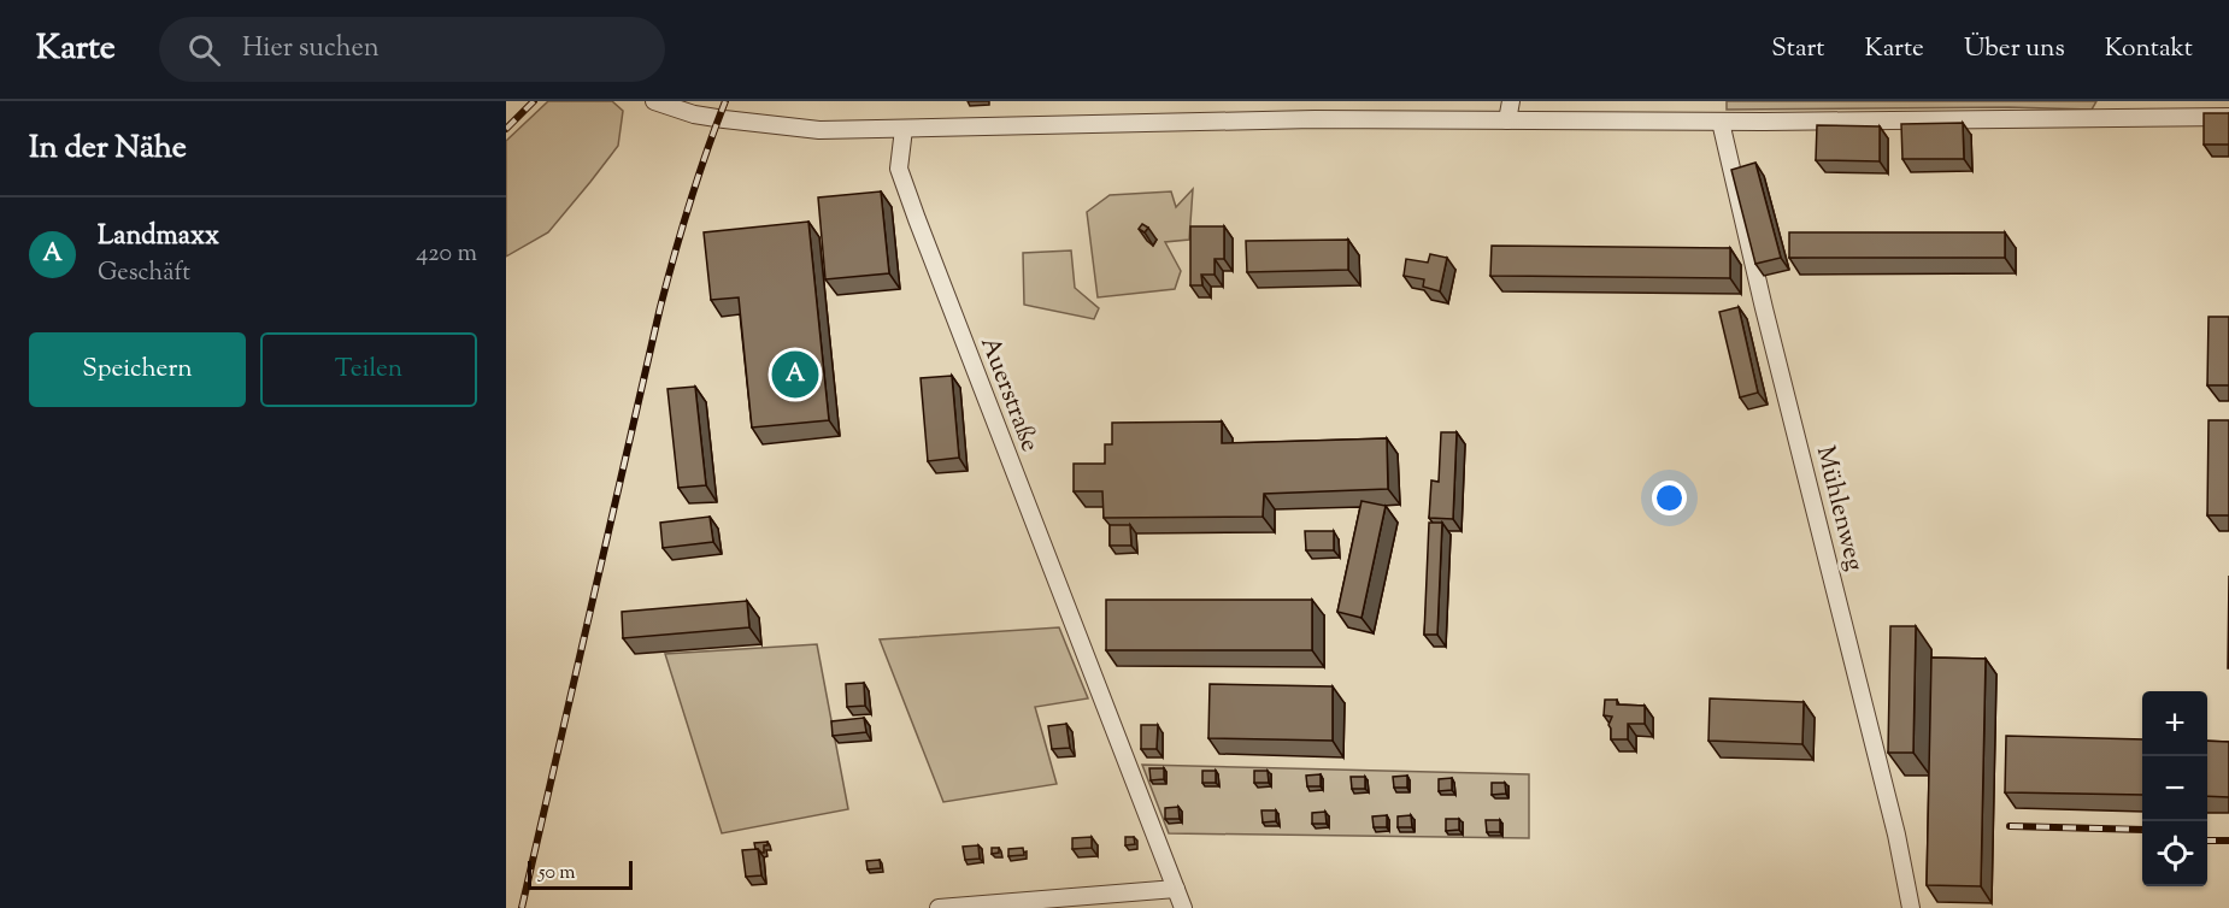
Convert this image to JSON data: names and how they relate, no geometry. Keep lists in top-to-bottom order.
{
  "streets": {
    "street": ["Auerstraße", "Mühlenweg"]
  },
  "scale_bar": "50 m",
  "page": {
    "header": "Karte",
    "search": "Hier suchen",
    "nav": [
      "Start",
      "Karte",
      "Über uns",
      "Kontakt"
    ],
    "heading": "In der Nähe",
    "list": [
      {
        "mark": "A",
        "name": "Landmaxx",
        "note": "Geschäft",
        "value": "420 m"
      }
    ],
    "buttons": ["Speichern", "Teilen"],
    "pins": "A",
    "map_buttons": ["+", "−"],
    "scale": "50 m"
  }
}
